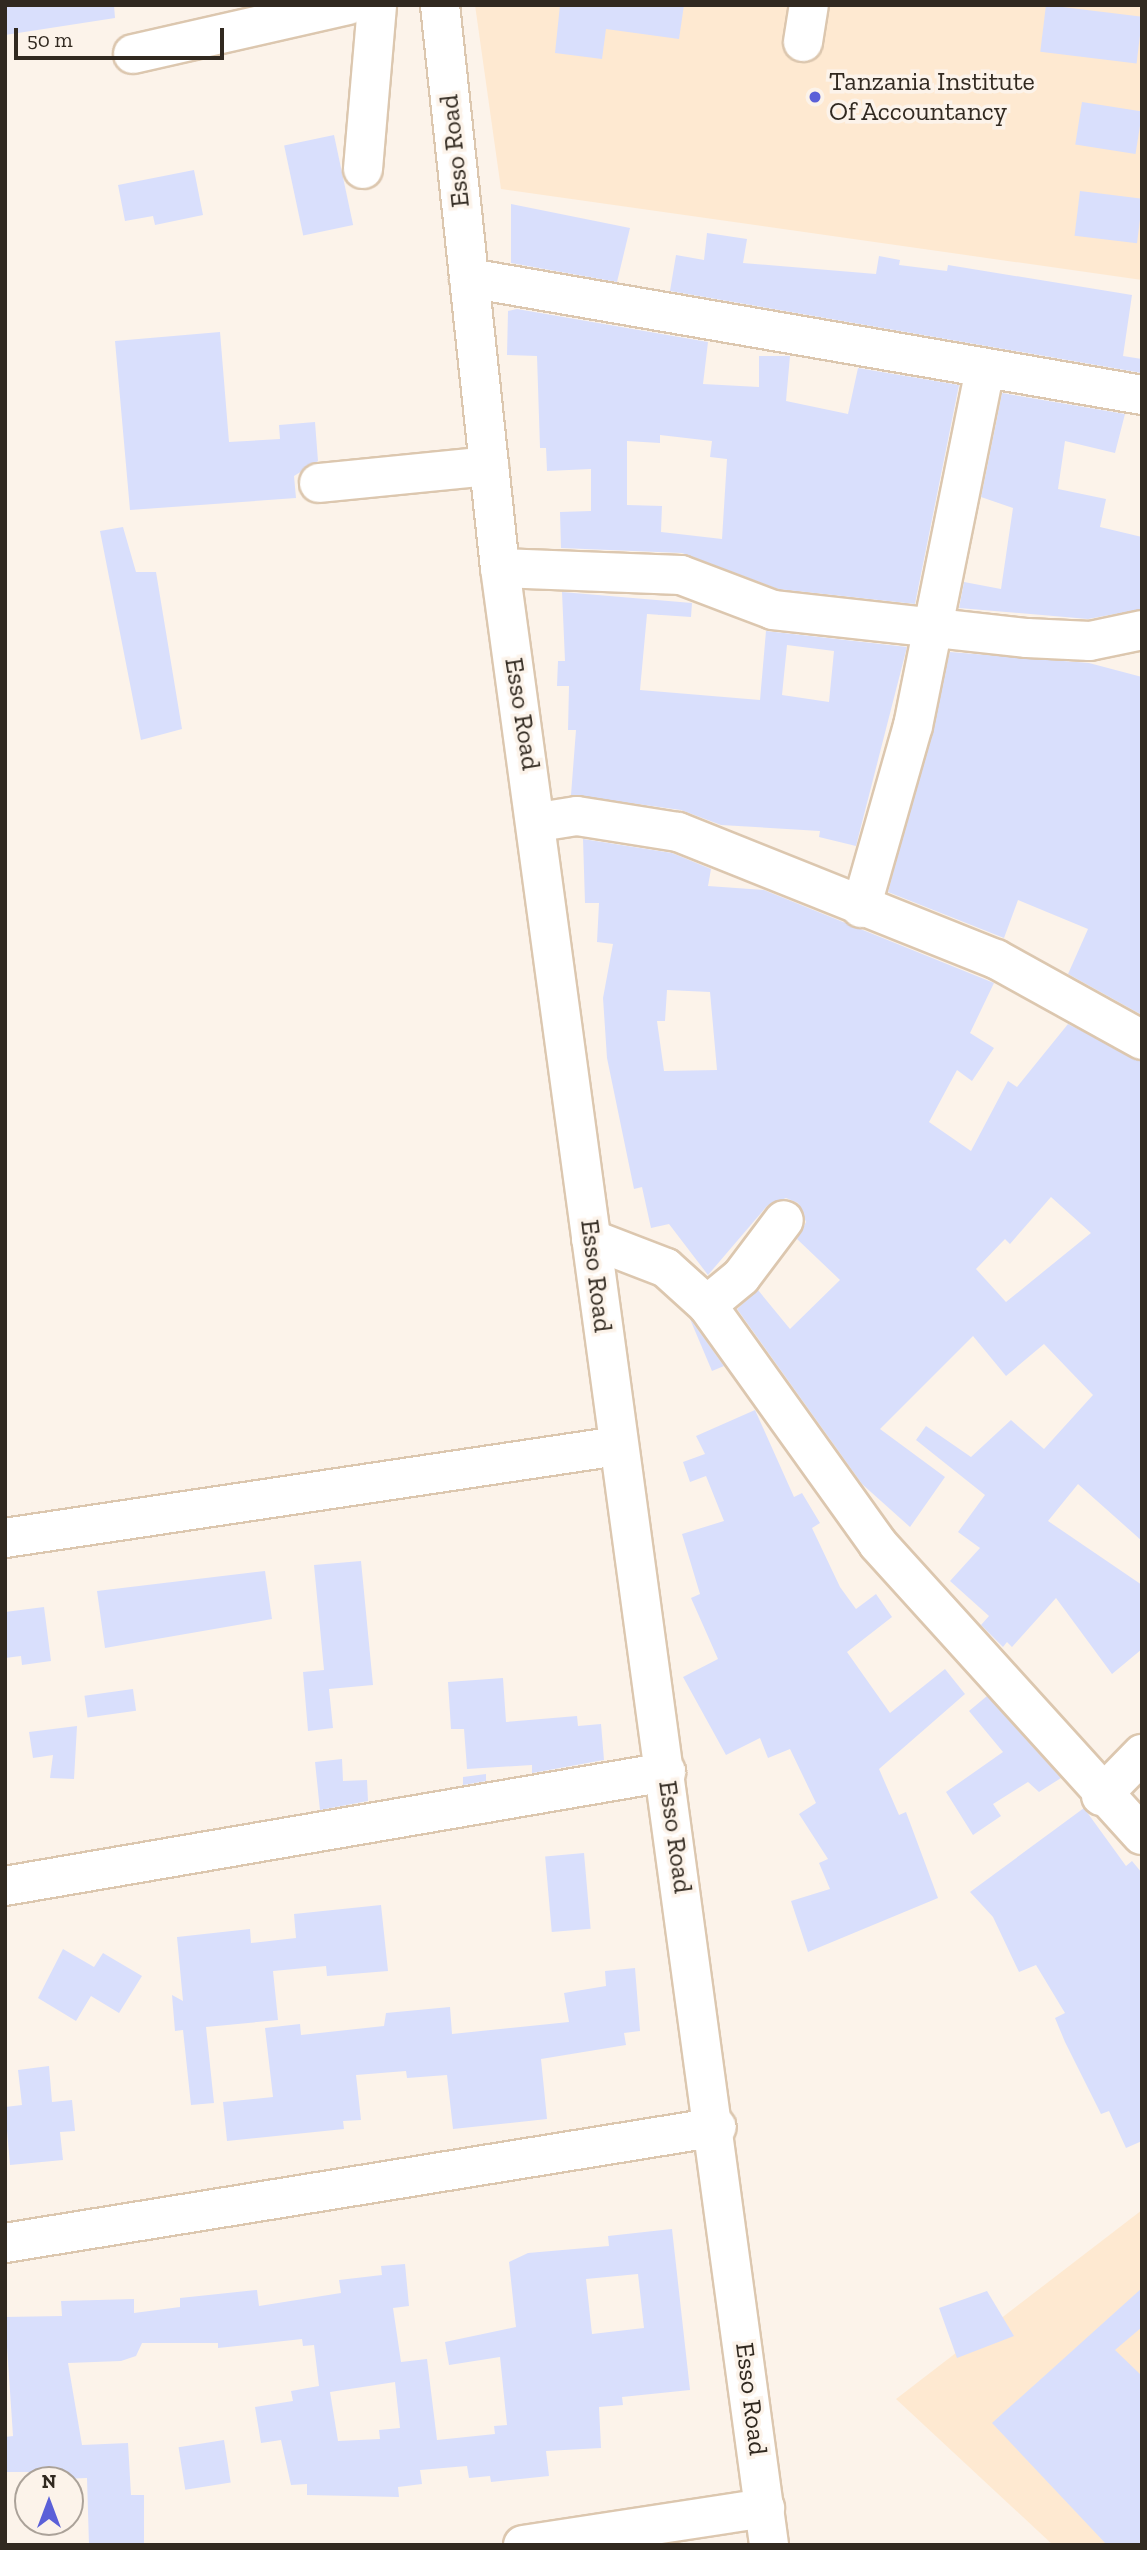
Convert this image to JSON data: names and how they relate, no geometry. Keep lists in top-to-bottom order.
{
  "streets": {
    "street": ["Esso Road"]
  },
  "places": ["Tanzania Institute Of Accountancy"],
  "scale_bar": "50 m",
  "north": "top"
}
